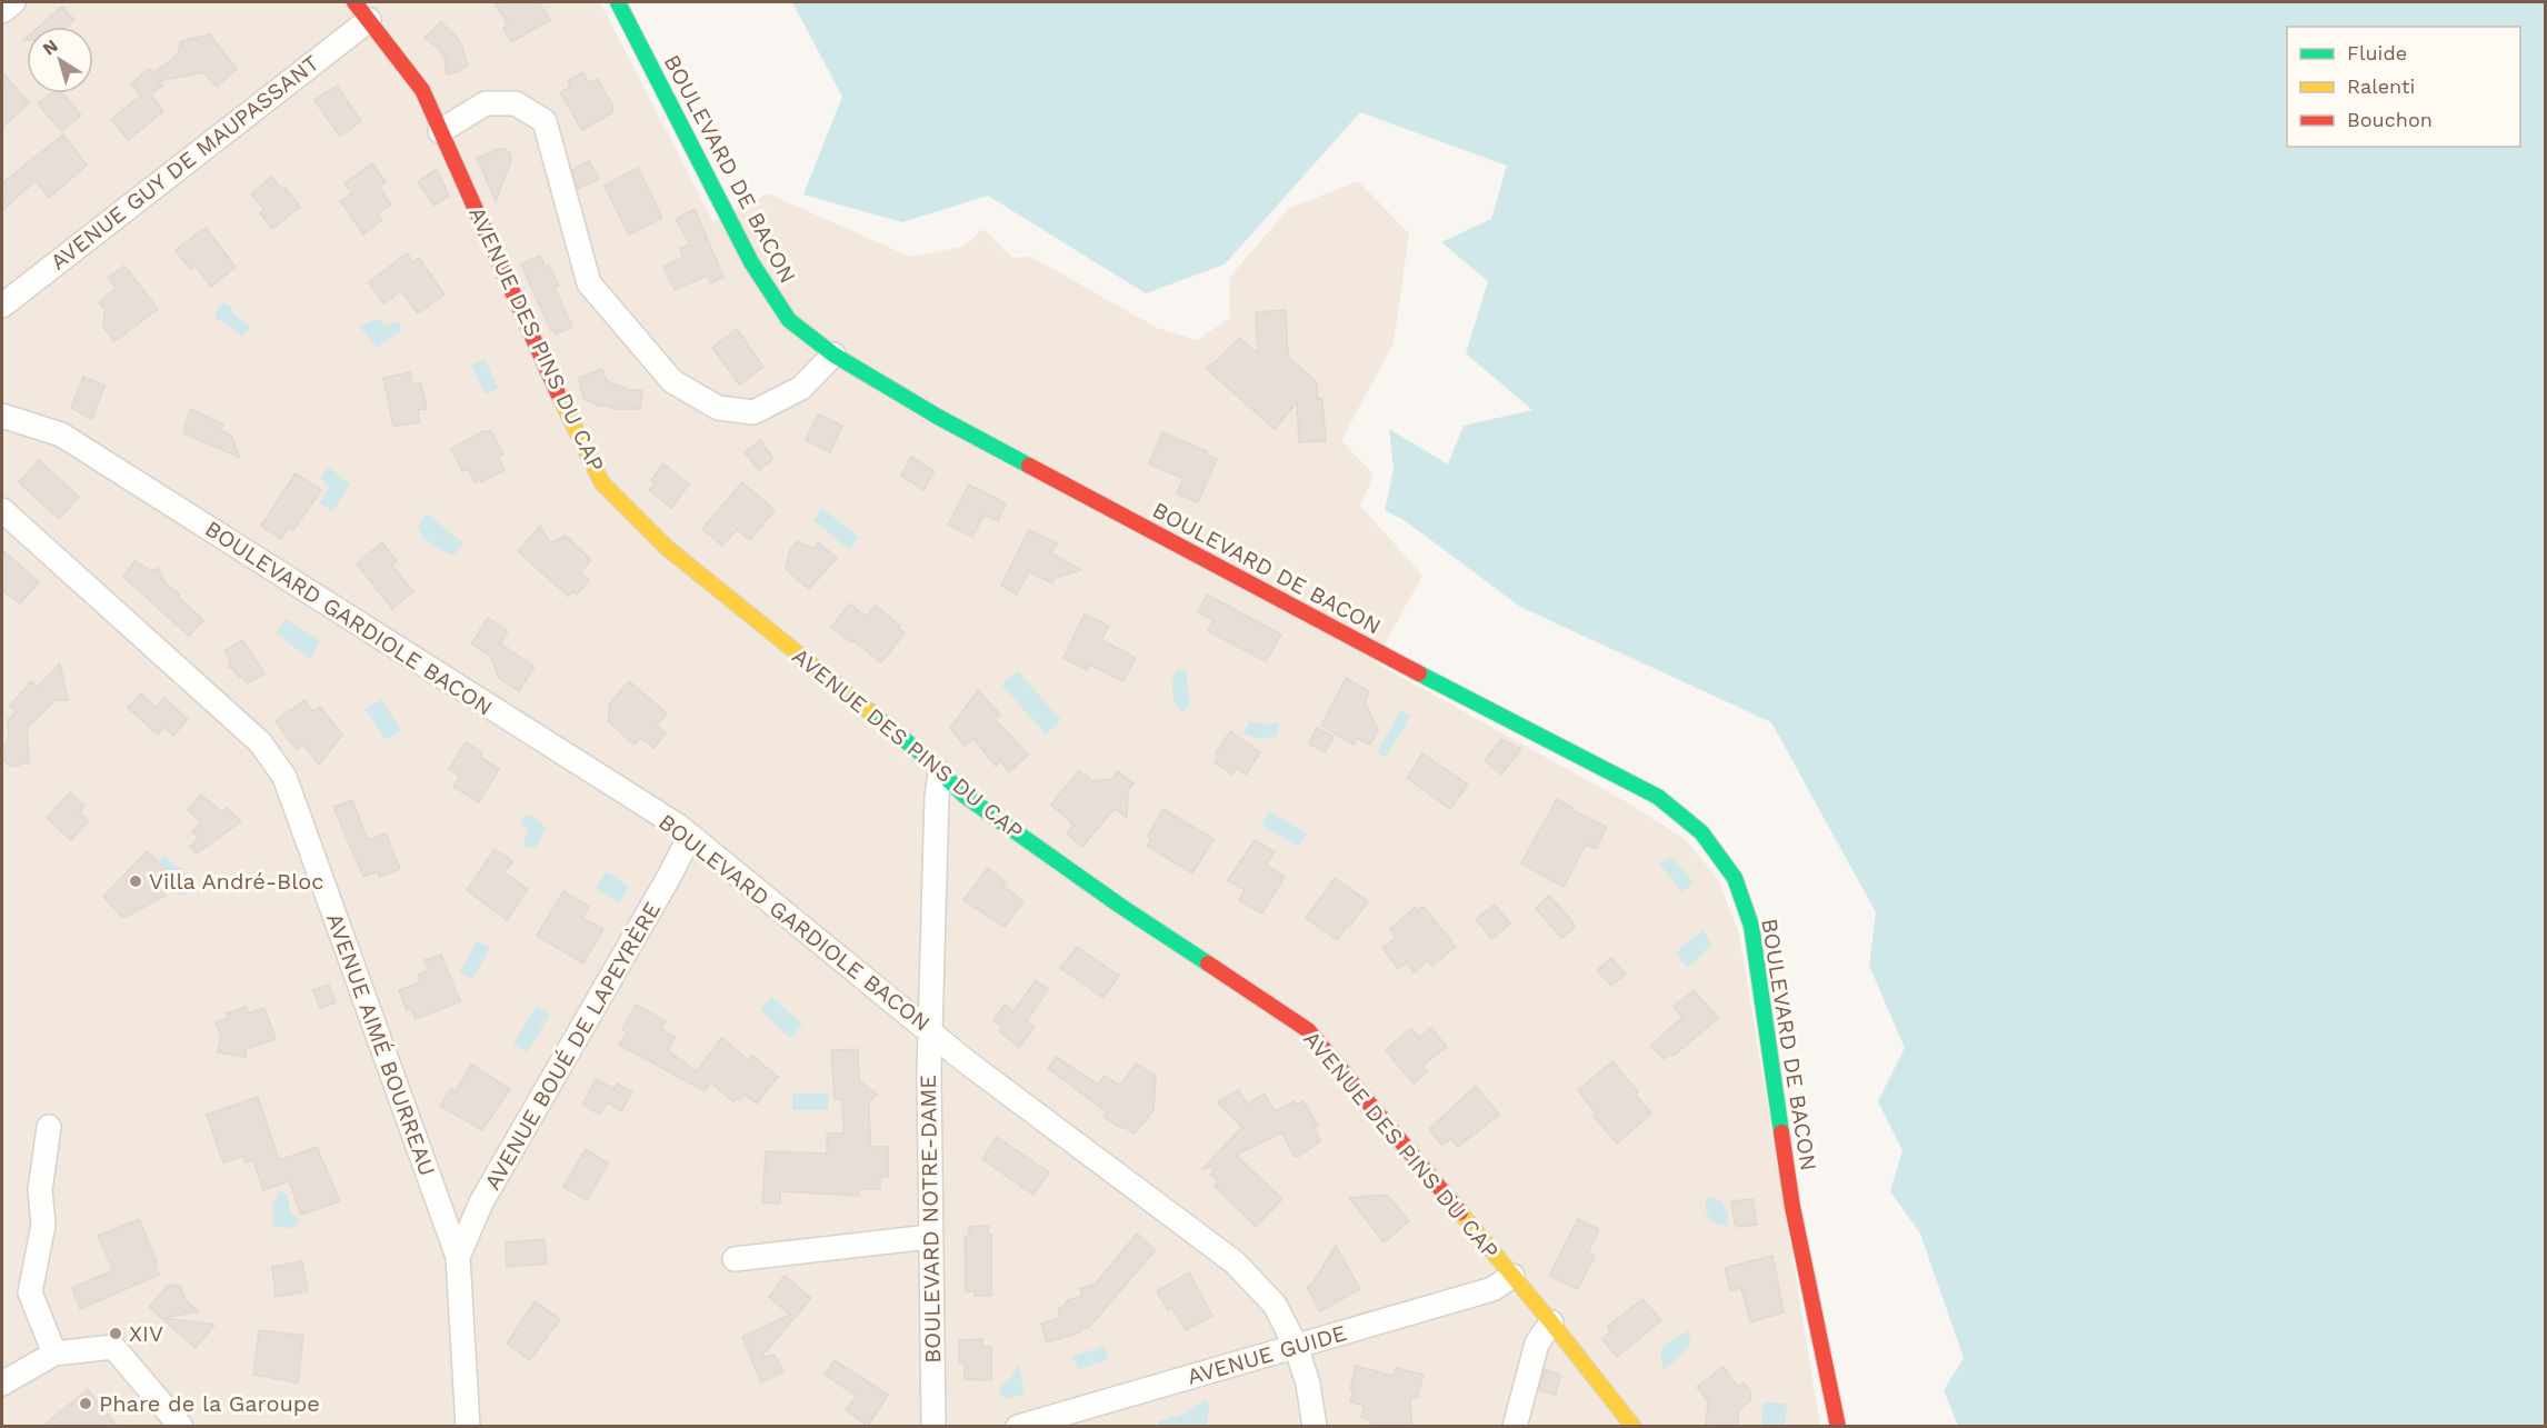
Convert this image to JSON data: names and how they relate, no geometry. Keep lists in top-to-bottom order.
{
  "streets": {
    "street": [
      "AVENUE GUY DE MAUPASSANT",
      "BOULEVARD DE BACON",
      "AVENUE DES PINS DU CAP",
      "BOULEVARD GARDIOLE BACON",
      "AVENUE AIMÉ BOURREAU",
      "AVENUE BOUÉ DE LAPEYRÈRE",
      "BOULEVARD NOTRE-DAME",
      "AVENUE GUIDE"
    ]
  },
  "crossings": [
    ["AVENUE GUY DE MAUPASSANT", "AVENUE DES PINS DU CAP"],
    ["AVENUE DES PINS DU CAP", "BOULEVARD NOTRE-DAME"],
    ["AVENUE DES PINS DU CAP", "AVENUE GUIDE"],
    ["BOULEVARD GARDIOLE BACON", "AVENUE BOUÉ DE LAPEYRÈRE"],
    ["BOULEVARD GARDIOLE BACON", "BOULEVARD NOTRE-DAME"],
    ["BOULEVARD GARDIOLE BACON", "AVENUE GUIDE"],
    ["AVENUE AIMÉ BOURREAU", "AVENUE BOUÉ DE LAPEYRÈRE"]
  ],
  "places": ["Villa André-Bloc", "XIV", "Phare de la Garoupe"],
  "legend": ["Fluide", "Ralenti", "Bouchon"],
  "north": "top left"
}
